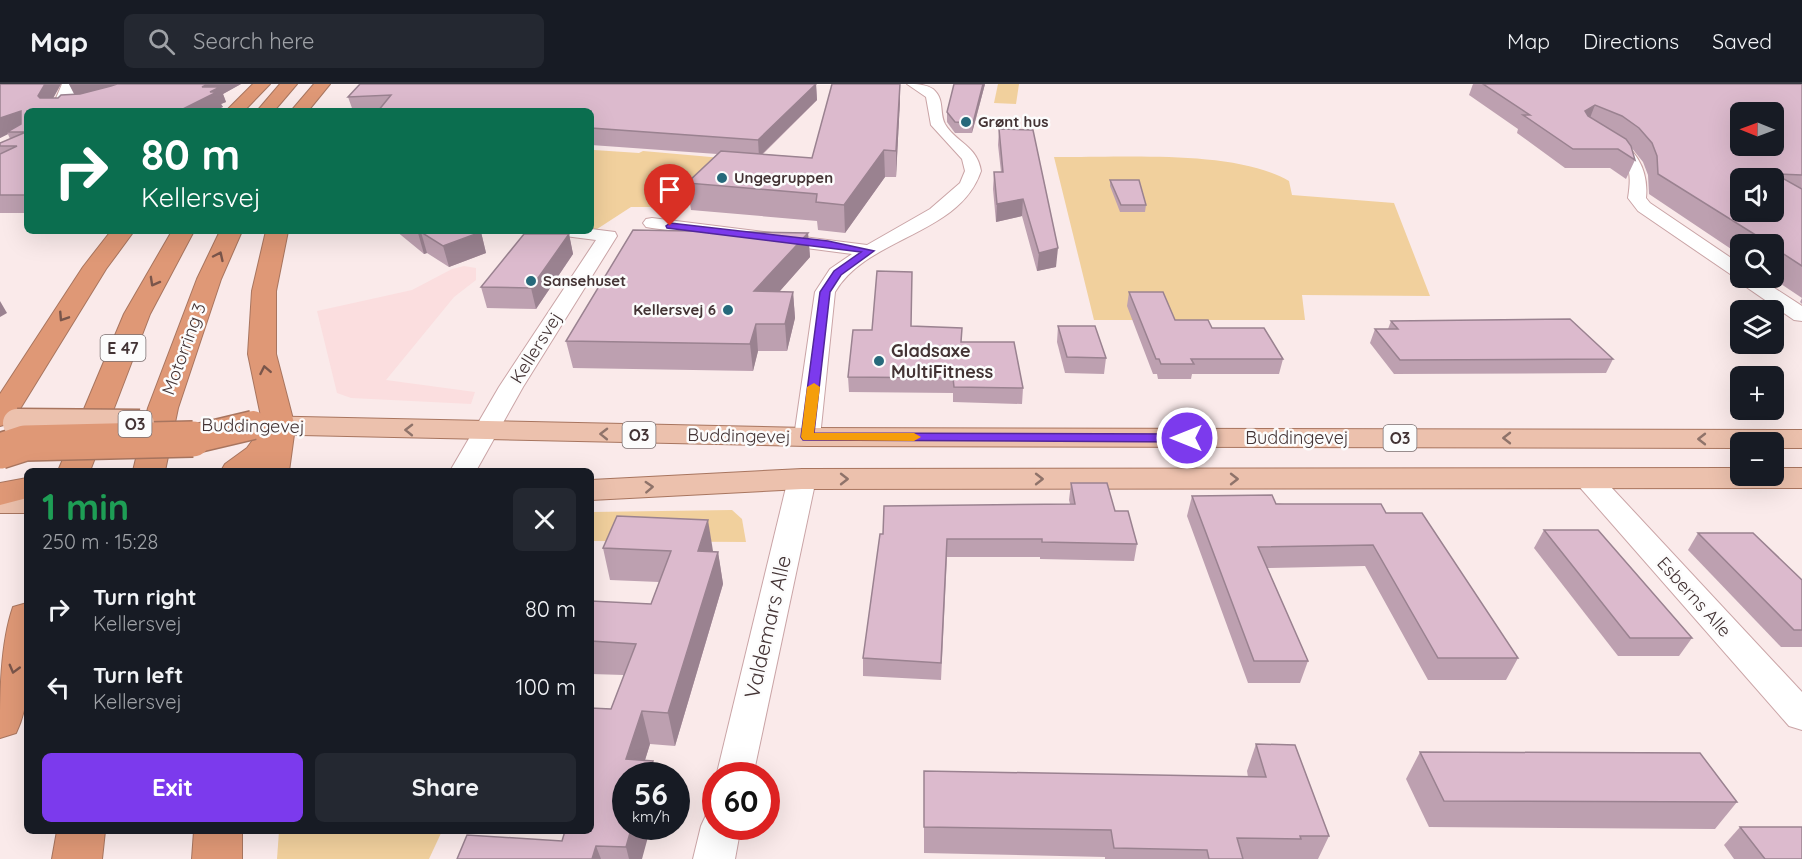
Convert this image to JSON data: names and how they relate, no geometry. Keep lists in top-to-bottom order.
{
  "streets": {
    "highway": ["E 47", "Motorring 3"],
    "main road": ["O3", "Buddingevej"],
    "street": ["Kellersvej", "Esberns Alle", "Valdemars Alle"]
  },
  "crossings": [
    ["Kellersvej", "Buddingevej"],
    ["O3", "Esberns Alle"],
    ["O3", "Valdemars Alle"]
  ],
  "places": [
    "Grønt hus",
    "Ungegruppen",
    "Sansehuset",
    "Kellersvej 6",
    "Gladsaxe MultiFitness"
  ],
  "north": "left",
  "page": {
    "header": "Map",
    "search": "Search here",
    "nav": ["Map", "Directions", "Saved"],
    "map_buttons": ["+", "−"],
    "turn": ["80 m", "Kellersvej"],
    "heading": ["1 min", "250 m · 15:28"],
    "list": [
      {
        "name": "Turn right",
        "note": "Kellersvej",
        "value": "80 m"
      },
      {
        "name": "Turn left",
        "note": "Kellersvej",
        "value": "100 m"
      }
    ],
    "buttons": ["Exit", "Share"],
    "speed": "56 km/h",
    "limit": "60"
  }
}
